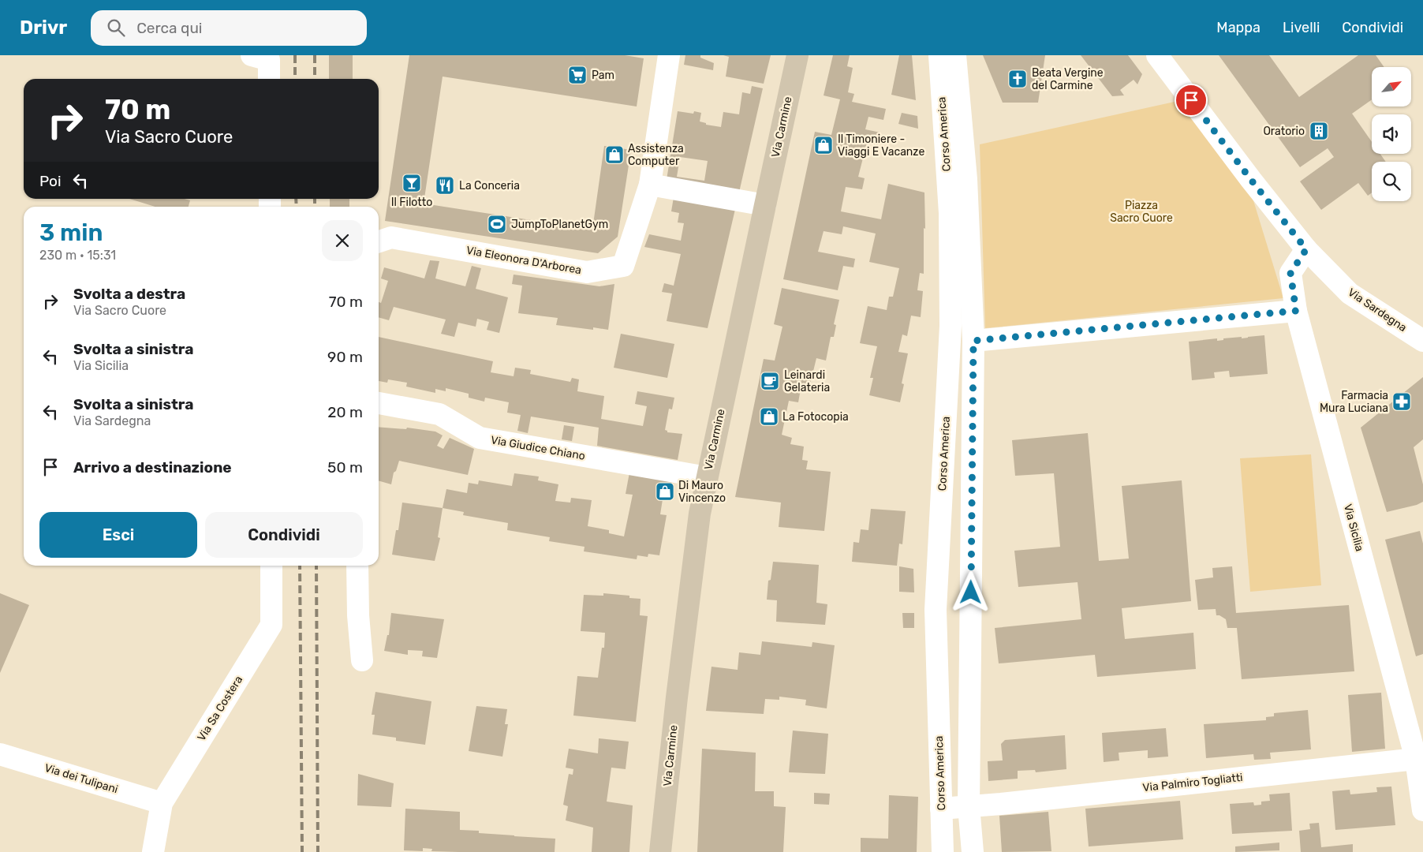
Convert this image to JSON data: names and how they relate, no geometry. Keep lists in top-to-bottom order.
{
  "streets": {
    "main road": ["Via Carmine"],
    "street": [
      "Corso America",
      "Via Eleonora D'Arborea",
      "Via Sardegna",
      "Via Giudice Chiano",
      "Via Sicilia",
      "Via Sa Costera",
      "Via dei Tulipani",
      "Via Palmiro Togliatti"
    ]
  },
  "crossings": [
    ["Via Carmine", "Via Giudice Chiano"],
    ["Corso America", "Via Palmiro Togliatti"],
    ["Via Sardegna", "Via Sicilia"],
    ["Via Sicilia", "Via Palmiro Togliatti"],
    ["Via Sa Costera", "Via dei Tulipani"]
  ],
  "parks": ["Piazza Sacro Cuore"],
  "places": {
    "supermarket": ["Pam"],
    "church": ["Beata Vergine del Carmine"],
    "building": ["Oratorio"],
    "shop": [
      "Il Timoniere - Viaggi E Vacanze",
      "Assistenza Computer",
      "La Fotocopia",
      "Di Mauro Vincenzo"
    ],
    "bar": ["Il Filotto"],
    "restaurant": ["La Conceria"],
    "sports": ["JumpToPlanetGym"],
    "cafe": ["Leinardi Gelateria"],
    "pharmacy": ["Farmacia Mura Luciana"]
  },
  "north": "top right",
  "page": {
    "header": "Drivr",
    "search": "Cerca qui",
    "nav": ["Mappa", "Livelli", "Condividi"],
    "turn": ["70 m", "Via Sacro Cuore"],
    "then": "Poi",
    "heading": ["3 min", "230 m · 15:31"],
    "list": [
      {
        "name": "Svolta a destra",
        "note": "Via Sacro Cuore",
        "value": "70 m"
      },
      {
        "name": "Svolta a sinistra",
        "note": "Via Sicilia",
        "value": "90 m"
      },
      {
        "name": "Svolta a sinistra",
        "note": "Via Sardegna",
        "value": "20 m"
      },
      {
        "name": "Arrivo a destinazione",
        "value": "50 m"
      }
    ],
    "buttons": ["Esci", "Condividi"]
  }
}
